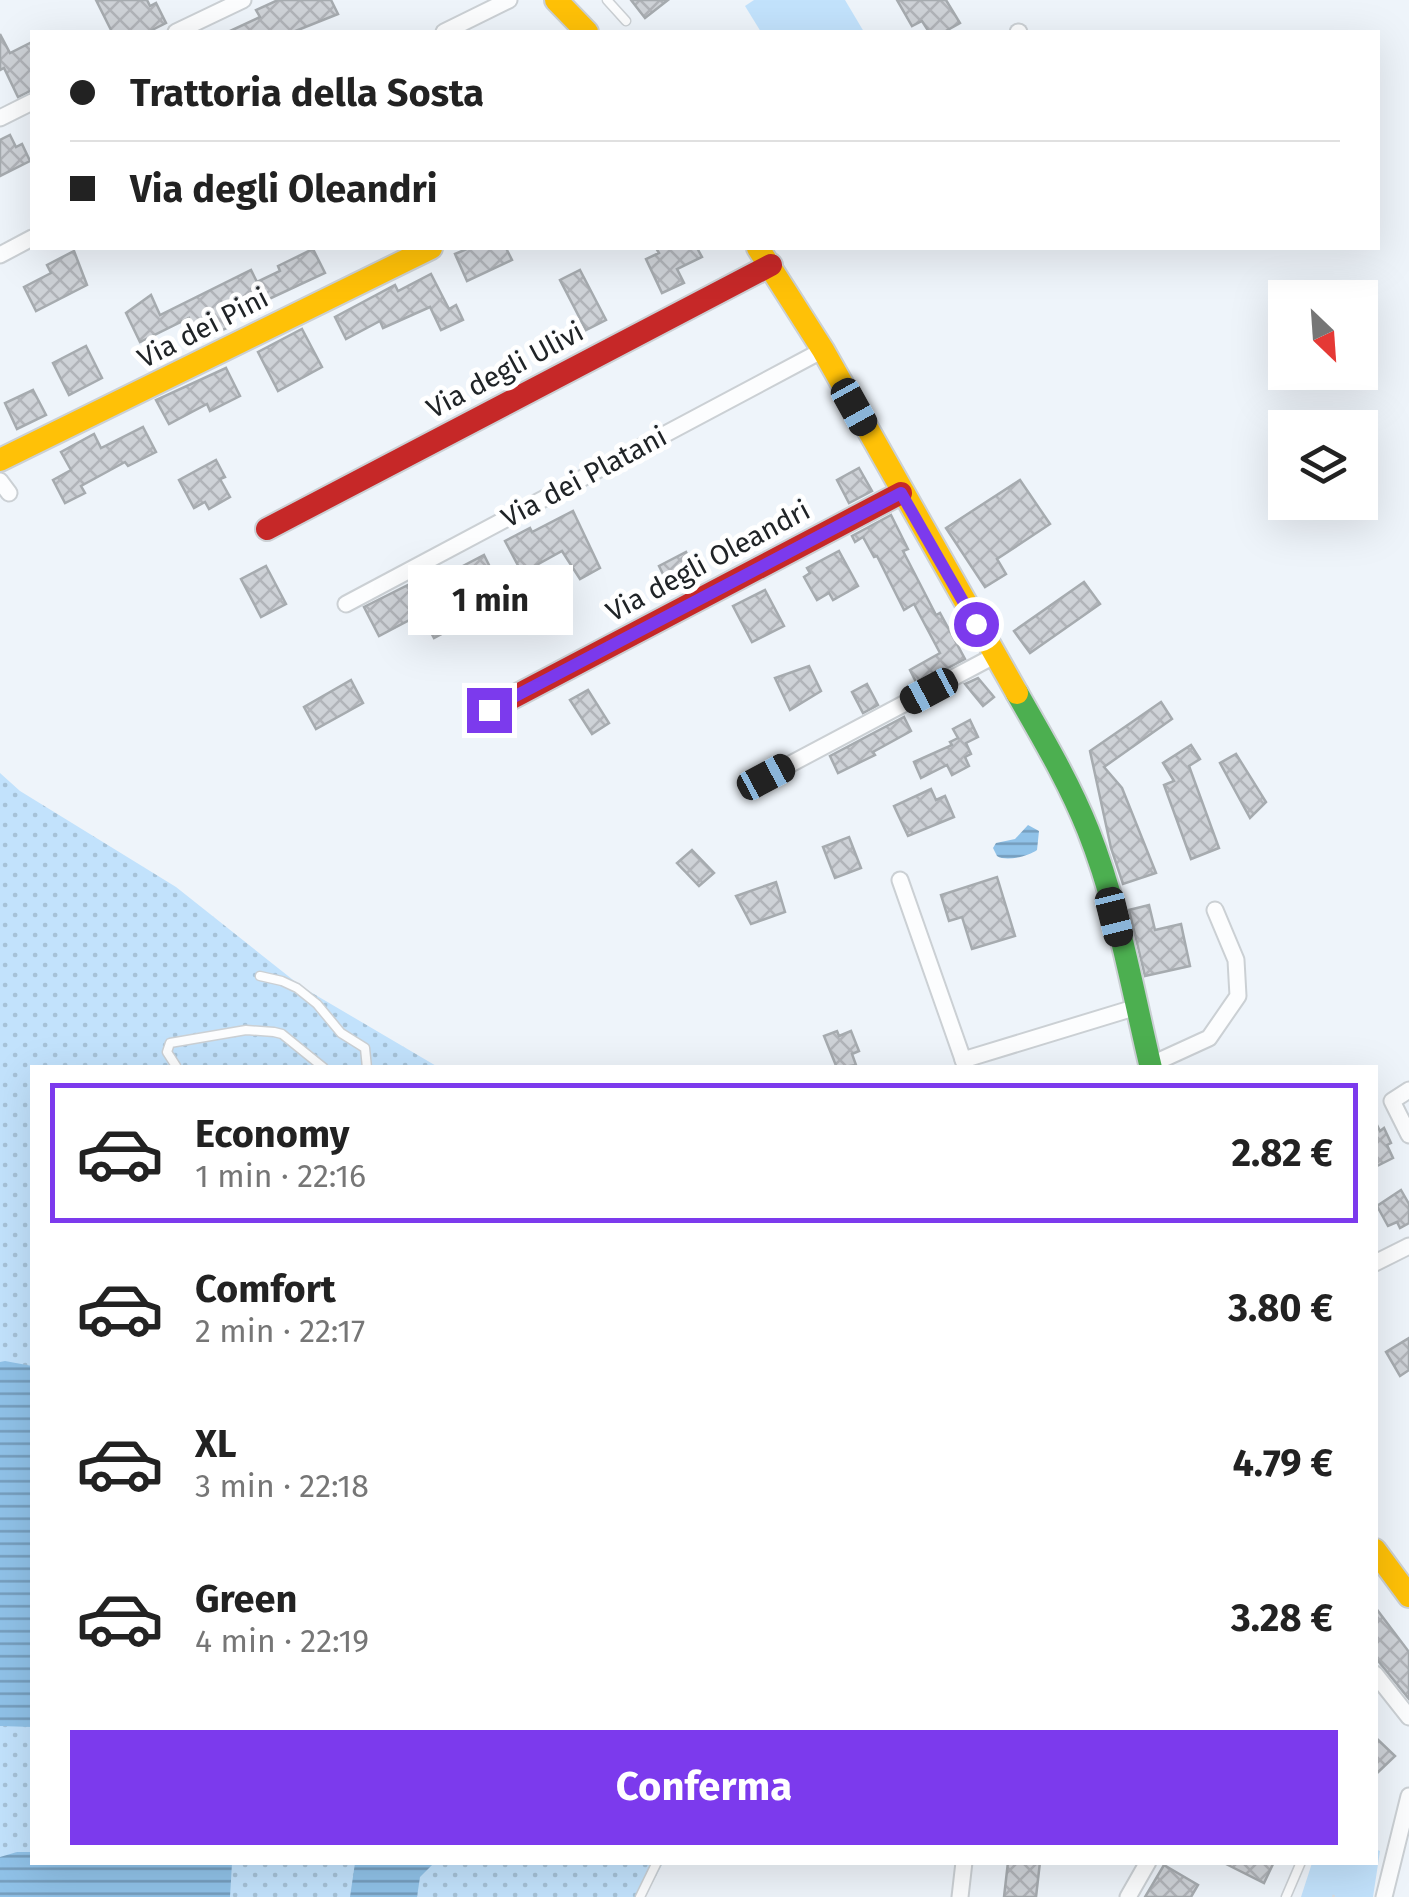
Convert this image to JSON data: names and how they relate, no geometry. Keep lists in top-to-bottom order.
{
  "streets": {
    "street": [
      "Via dei Pini",
      "Via degli Ulivi",
      "Via dei Platani",
      "Via degli Oleandri"
    ]
  },
  "north": "bottom right",
  "page": {
    "banner": ["Trattoria della Sosta", "Via degli Oleandri"],
    "bubble": "1 min",
    "list": [
      {
        "name": "Economy",
        "note": "1 min · 22:16",
        "value": "2.82 €"
      },
      {
        "name": "Comfort",
        "note": "2 min · 22:17",
        "value": "3.80 €"
      },
      {
        "name": "XL",
        "note": "3 min · 22:18",
        "value": "4.79 €"
      },
      {
        "name": "Green",
        "note": "4 min · 22:19",
        "value": "3.28 €"
      }
    ],
    "buttons": "Conferma"
  }
}
